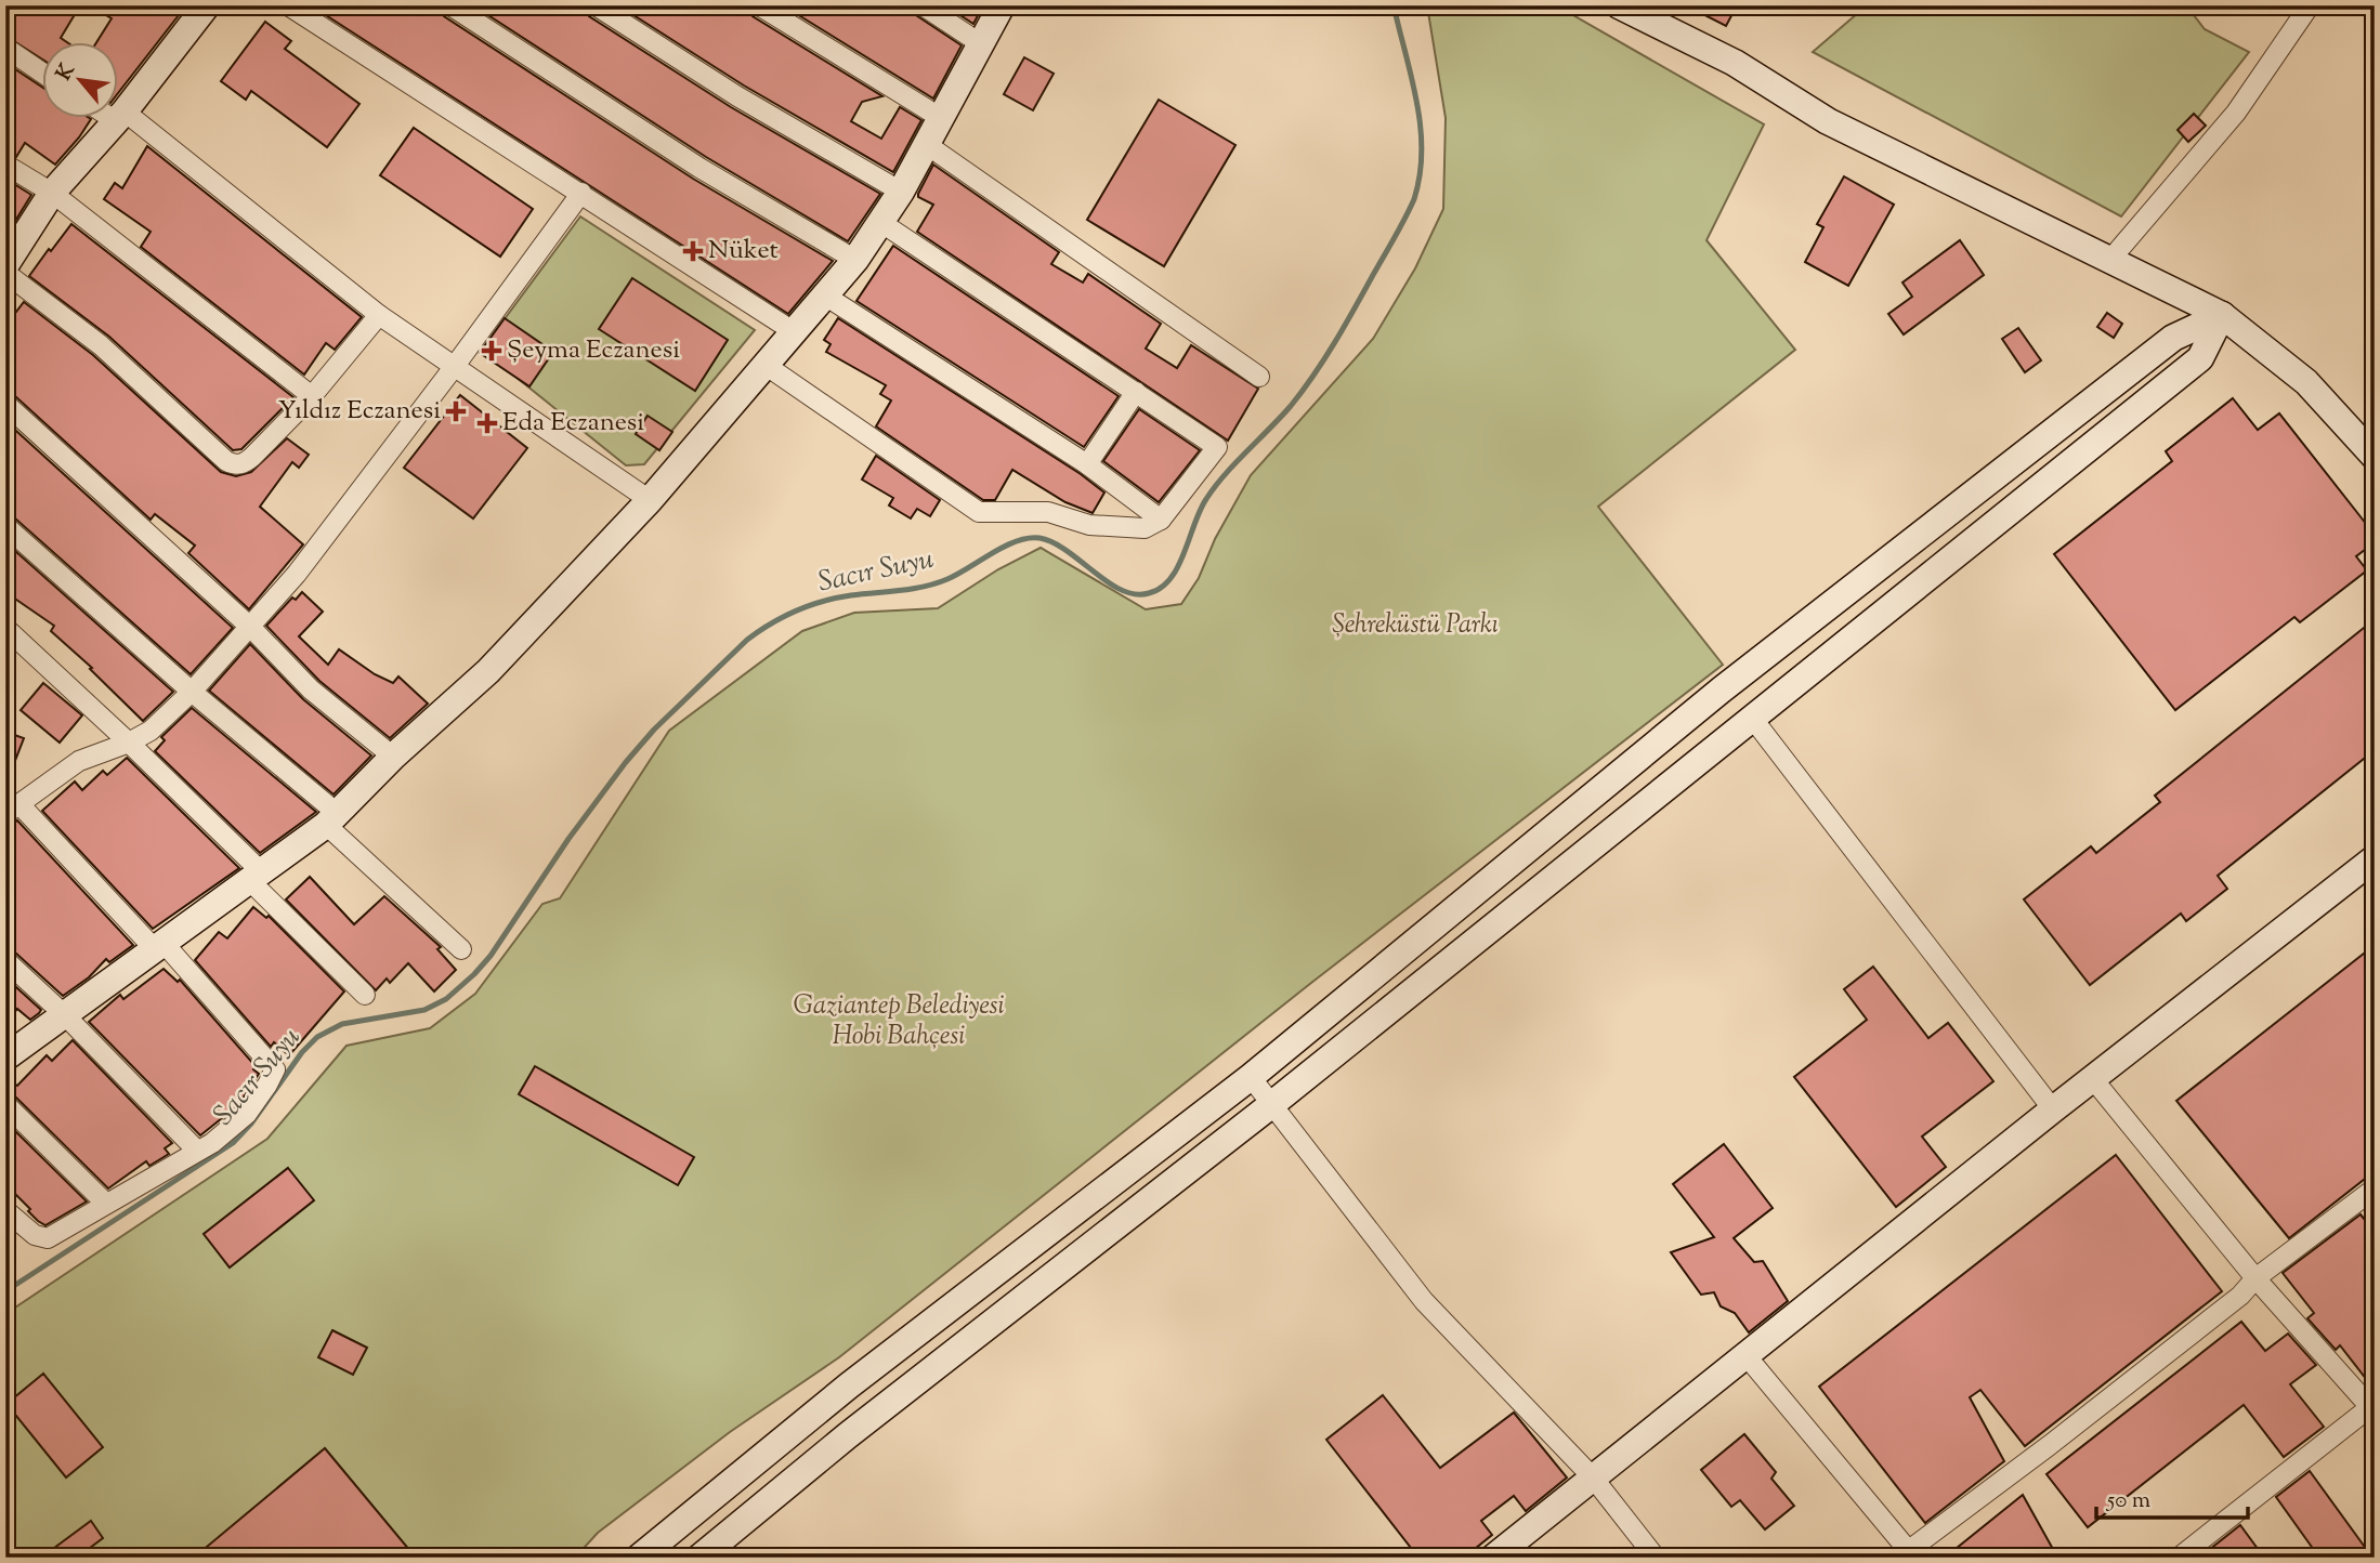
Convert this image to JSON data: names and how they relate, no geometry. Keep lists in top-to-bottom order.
{
  "water": ["Sacır Suyu"],
  "parks": ["Şehreküstü Parkı", "Gaziantep Belediyesi Hobi Bahçesi"],
  "places": {
    "health": [
      "Nüket",
      "Şeyma Eczanesi",
      "Yıldız Eczanesi",
      "Eda Eczanesi"
    ]
  },
  "scale_bar": "50 m",
  "north": "top left"
}
